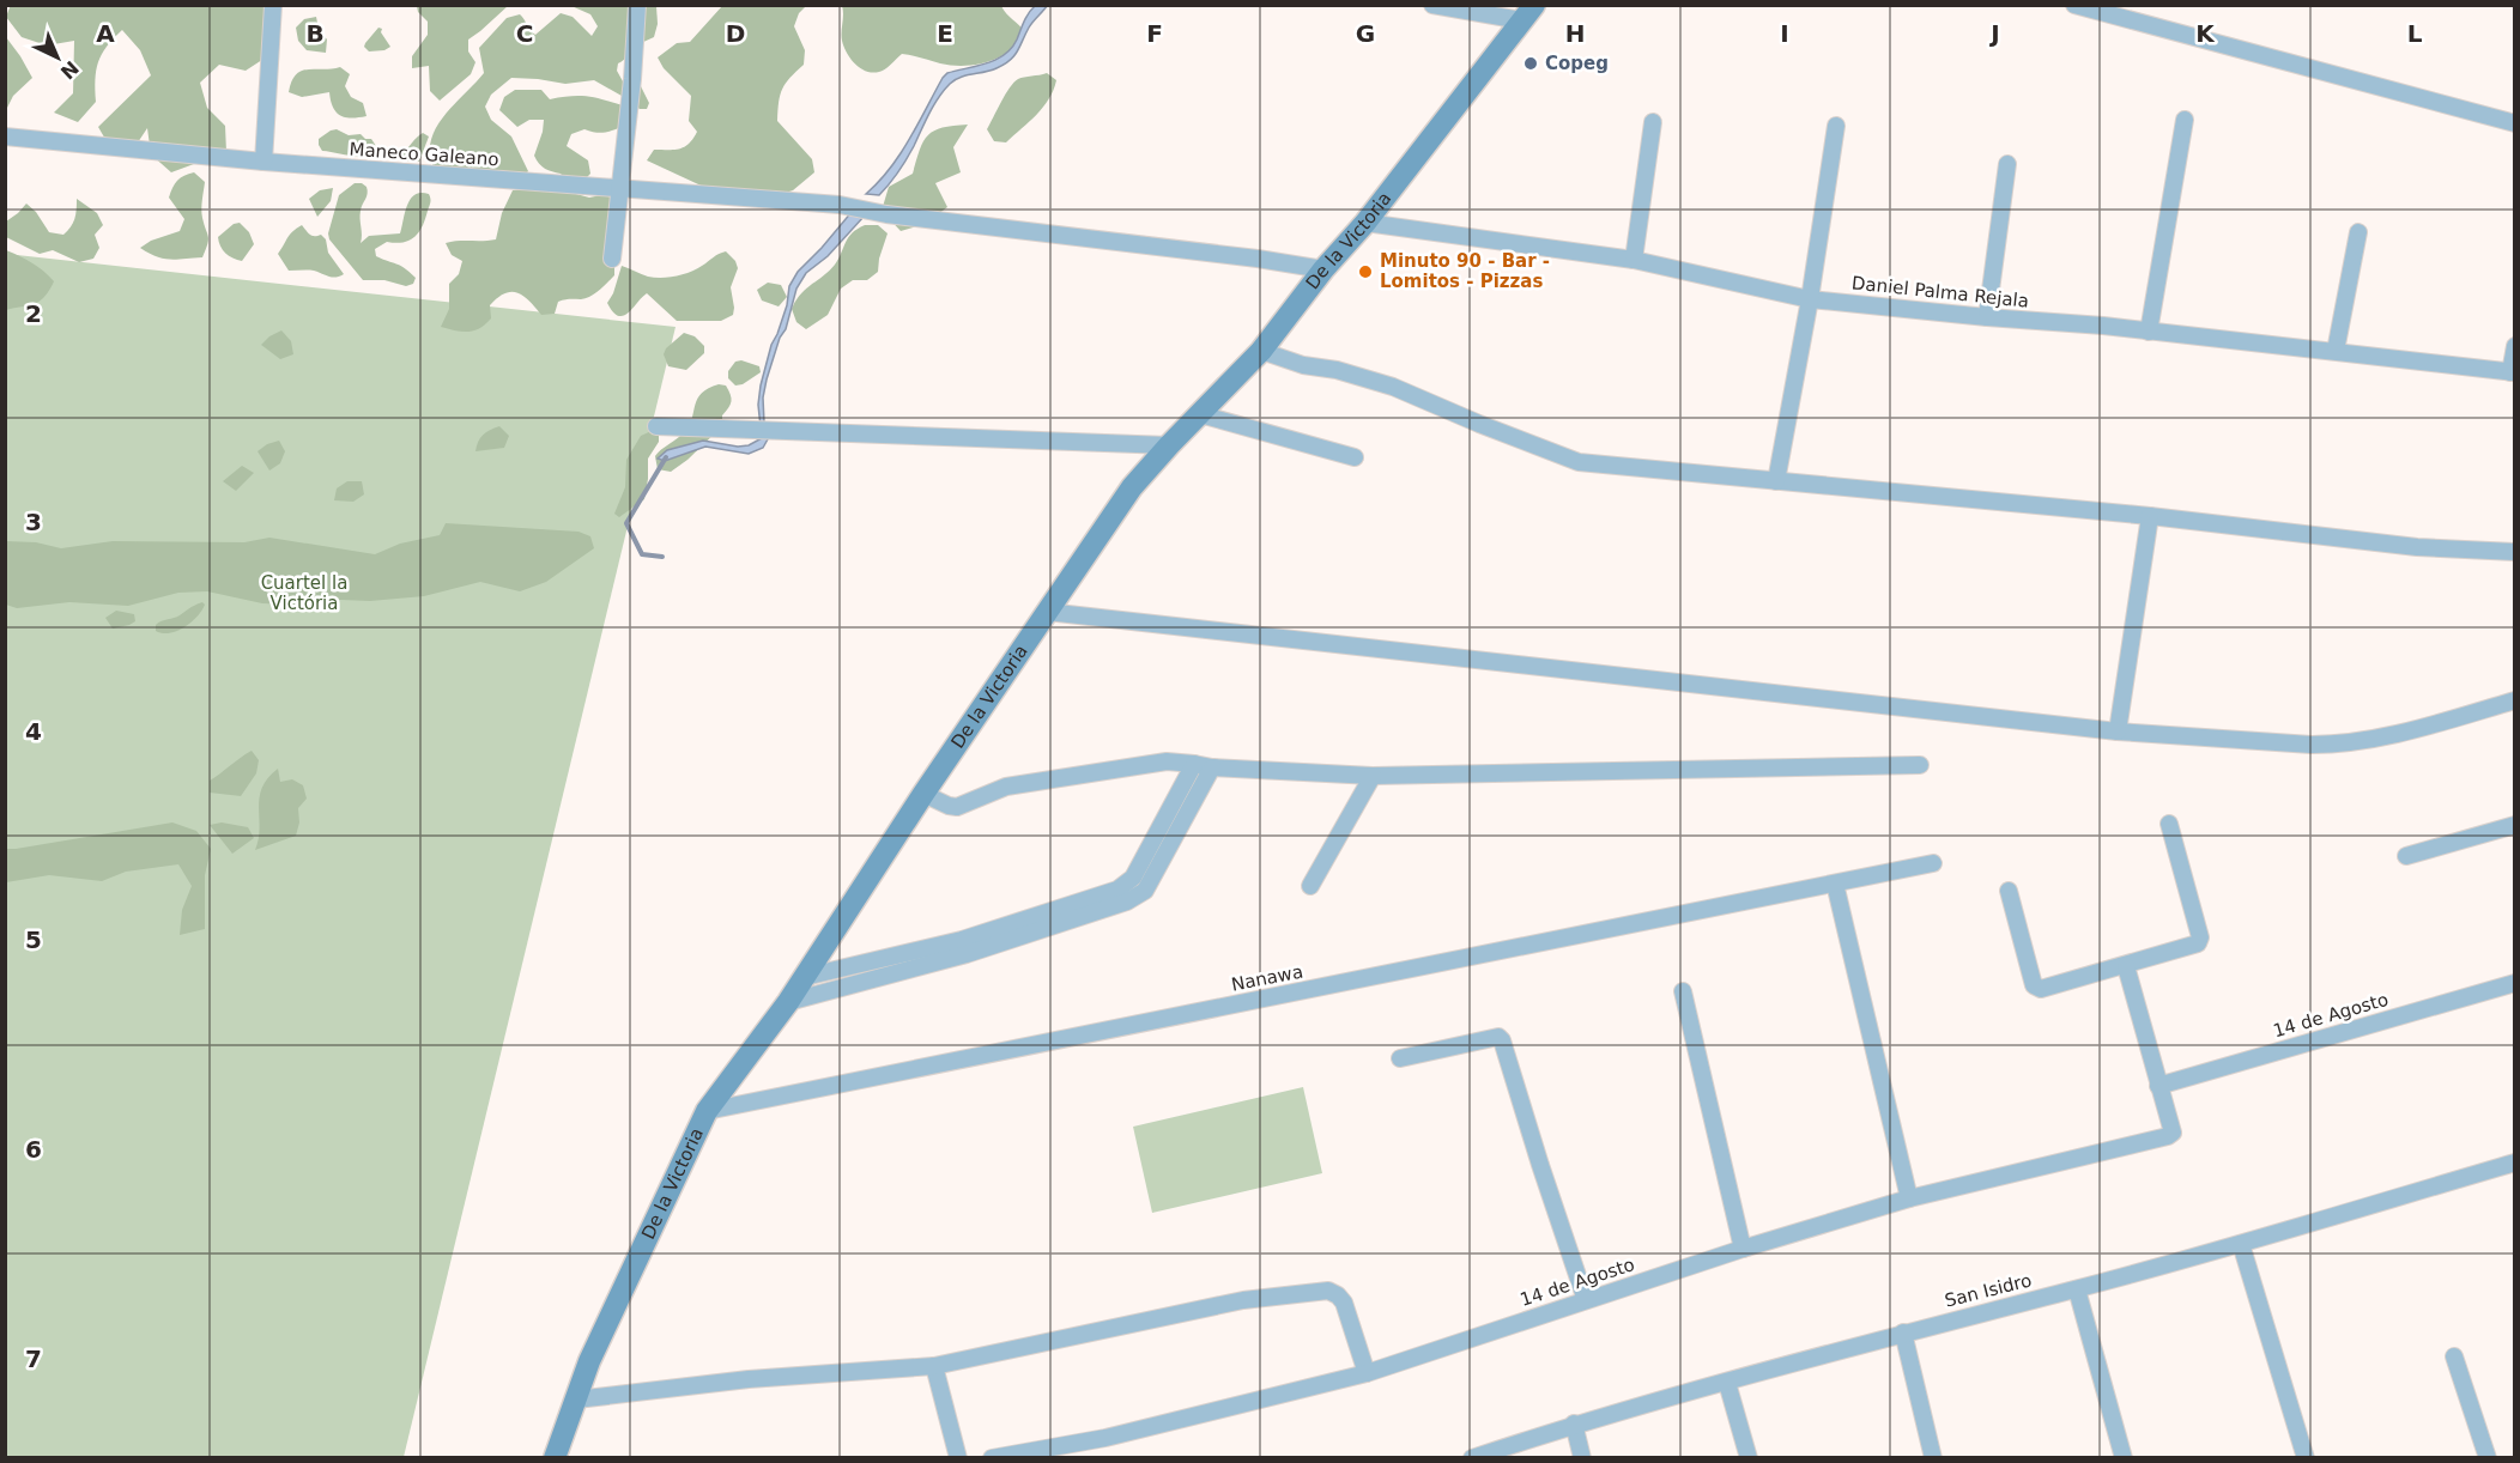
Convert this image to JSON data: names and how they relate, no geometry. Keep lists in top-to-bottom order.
{
  "streets": {
    "main road": ["De la Victoria"],
    "street": [
      "Maneco Galeano",
      "Daniel Palma Rejala",
      "Nanawa",
      "14 de Agosto",
      "San Isidro"
    ]
  },
  "crossings": [
    ["Maneco Galeano", "De la Victoria"],
    ["De la Victoria", "Daniel Palma Rejala"],
    ["De la Victoria", "Nanawa"]
  ],
  "parks": ["Cuartel la Victória"],
  "places": ["Copeg", "Minuto 90 - Bar - Lomitos - Pizzas"],
  "north": "bottom right",
  "grid": {
    "columns": [
      "A",
      "B",
      "C",
      "D",
      "E",
      "F",
      "G",
      "H",
      "I",
      "J",
      "K",
      "L"
    ],
    "rows": [
      "2",
      "3",
      "4",
      "5",
      "6",
      "7"
    ]
  }
}
